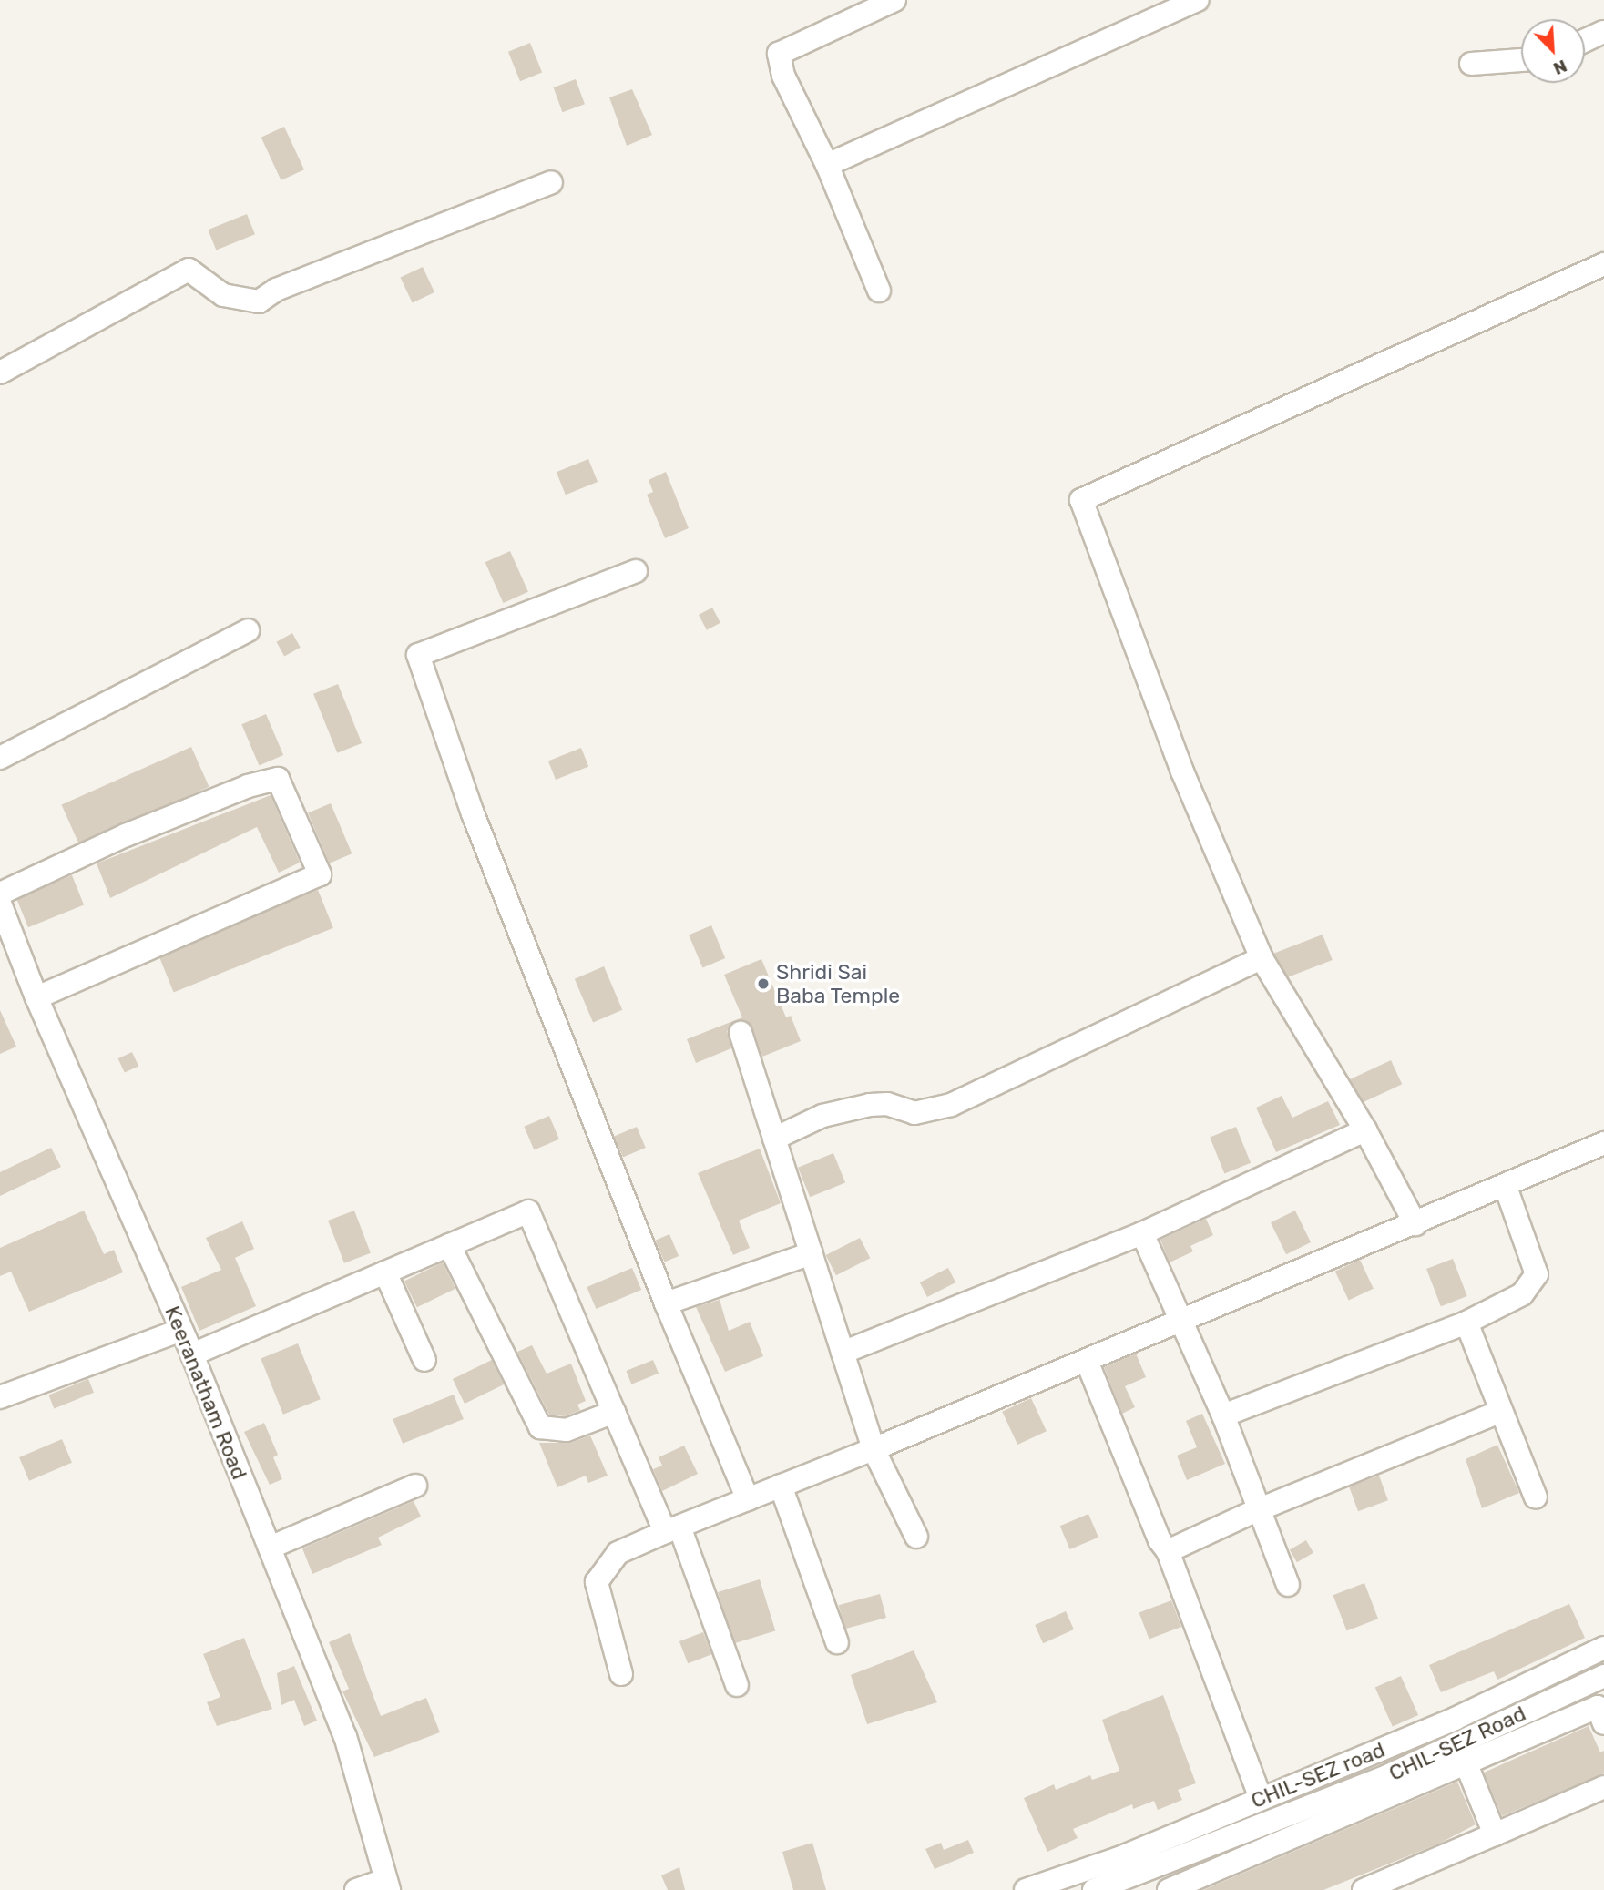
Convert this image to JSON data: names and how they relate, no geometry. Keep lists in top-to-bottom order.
{
  "streets": {
    "street": ["Keeranatham Road", "CHIL-SEZ Road", "CHIL-SEZ road"]
  },
  "places": ["Shridi Sai Baba Temple"],
  "north": "bottom right"
}
